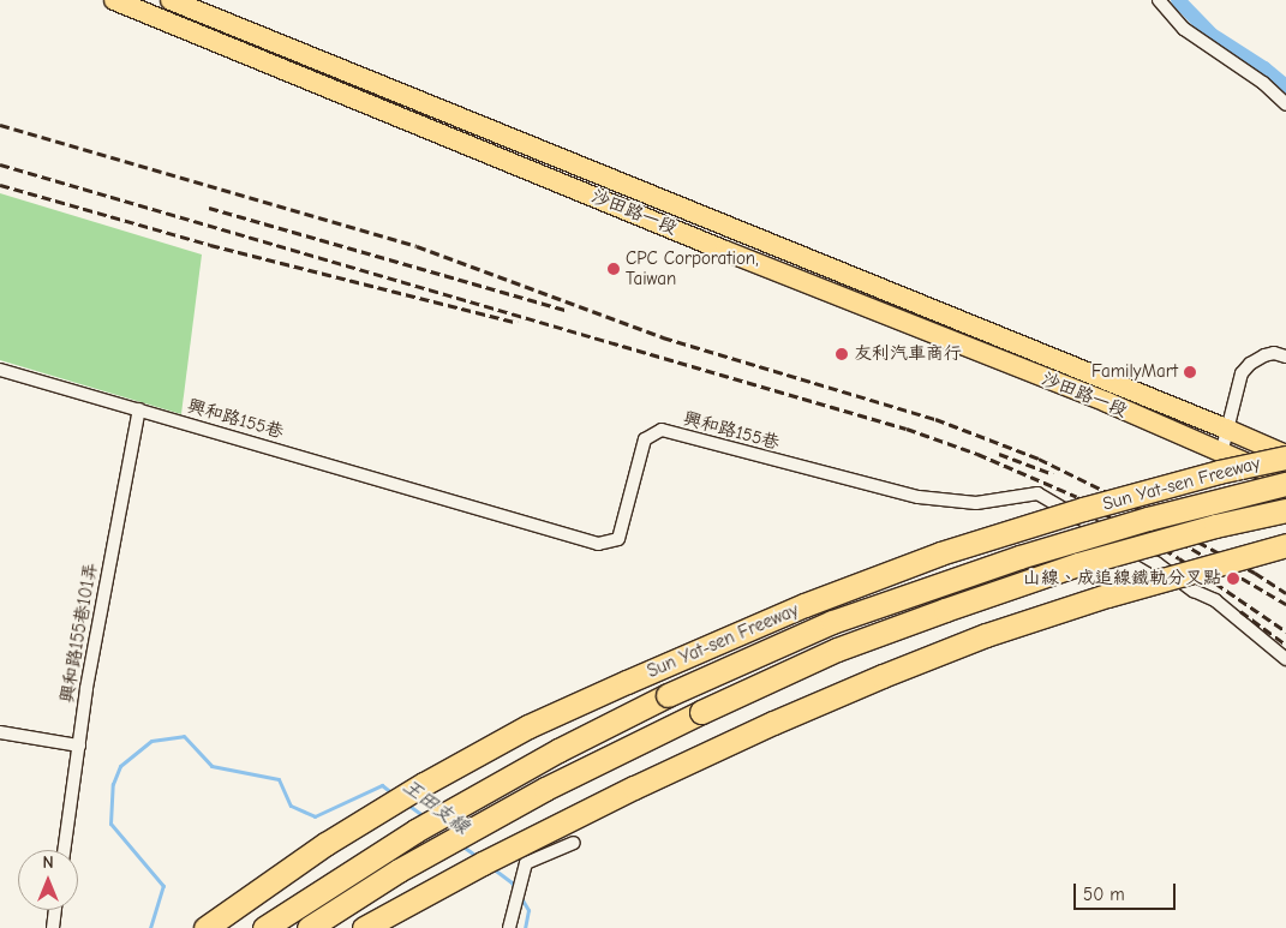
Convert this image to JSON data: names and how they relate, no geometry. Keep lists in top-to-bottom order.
{
  "streets": {
    "highway": ["Sun Yat-sen Freeway"],
    "main road": ["沙田路一段"],
    "street": ["興和路155巷", "興和路155巷101弄"]
  },
  "crossings": [
    ["沙田路一段", "Sun Yat-sen Freeway"],
    ["興和路155巷", "興和路155巷101弄"]
  ],
  "water": ["王田支線"],
  "places": [
    "CPC Corporation, Taiwan",
    "友利汽車商行",
    "FamilyMart",
    "山線、成追線鐵軌分叉點"
  ],
  "scale_bar": "50 m",
  "north": "top"
}
